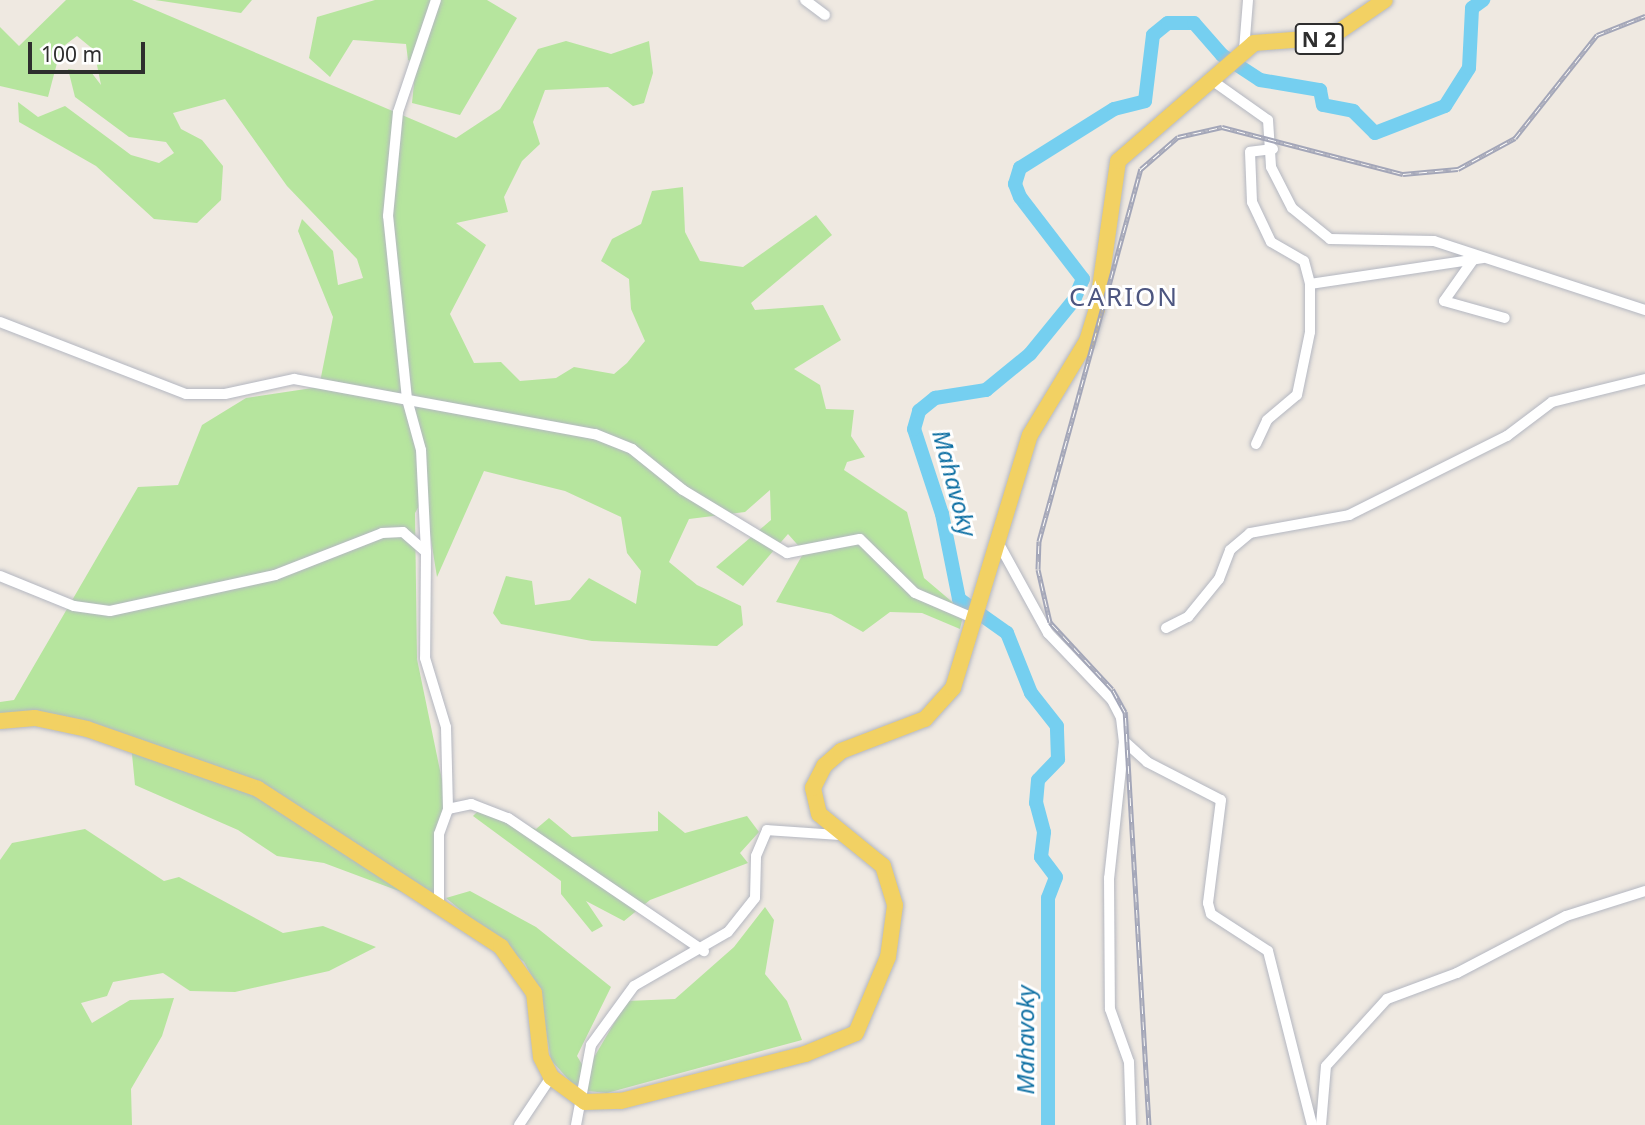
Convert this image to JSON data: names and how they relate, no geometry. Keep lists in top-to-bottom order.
{
  "streets": {
    "main road": ["N 2"]
  },
  "districts": ["CARION"],
  "water": ["Mahavoky"],
  "scale_bar": "100 m"
}
